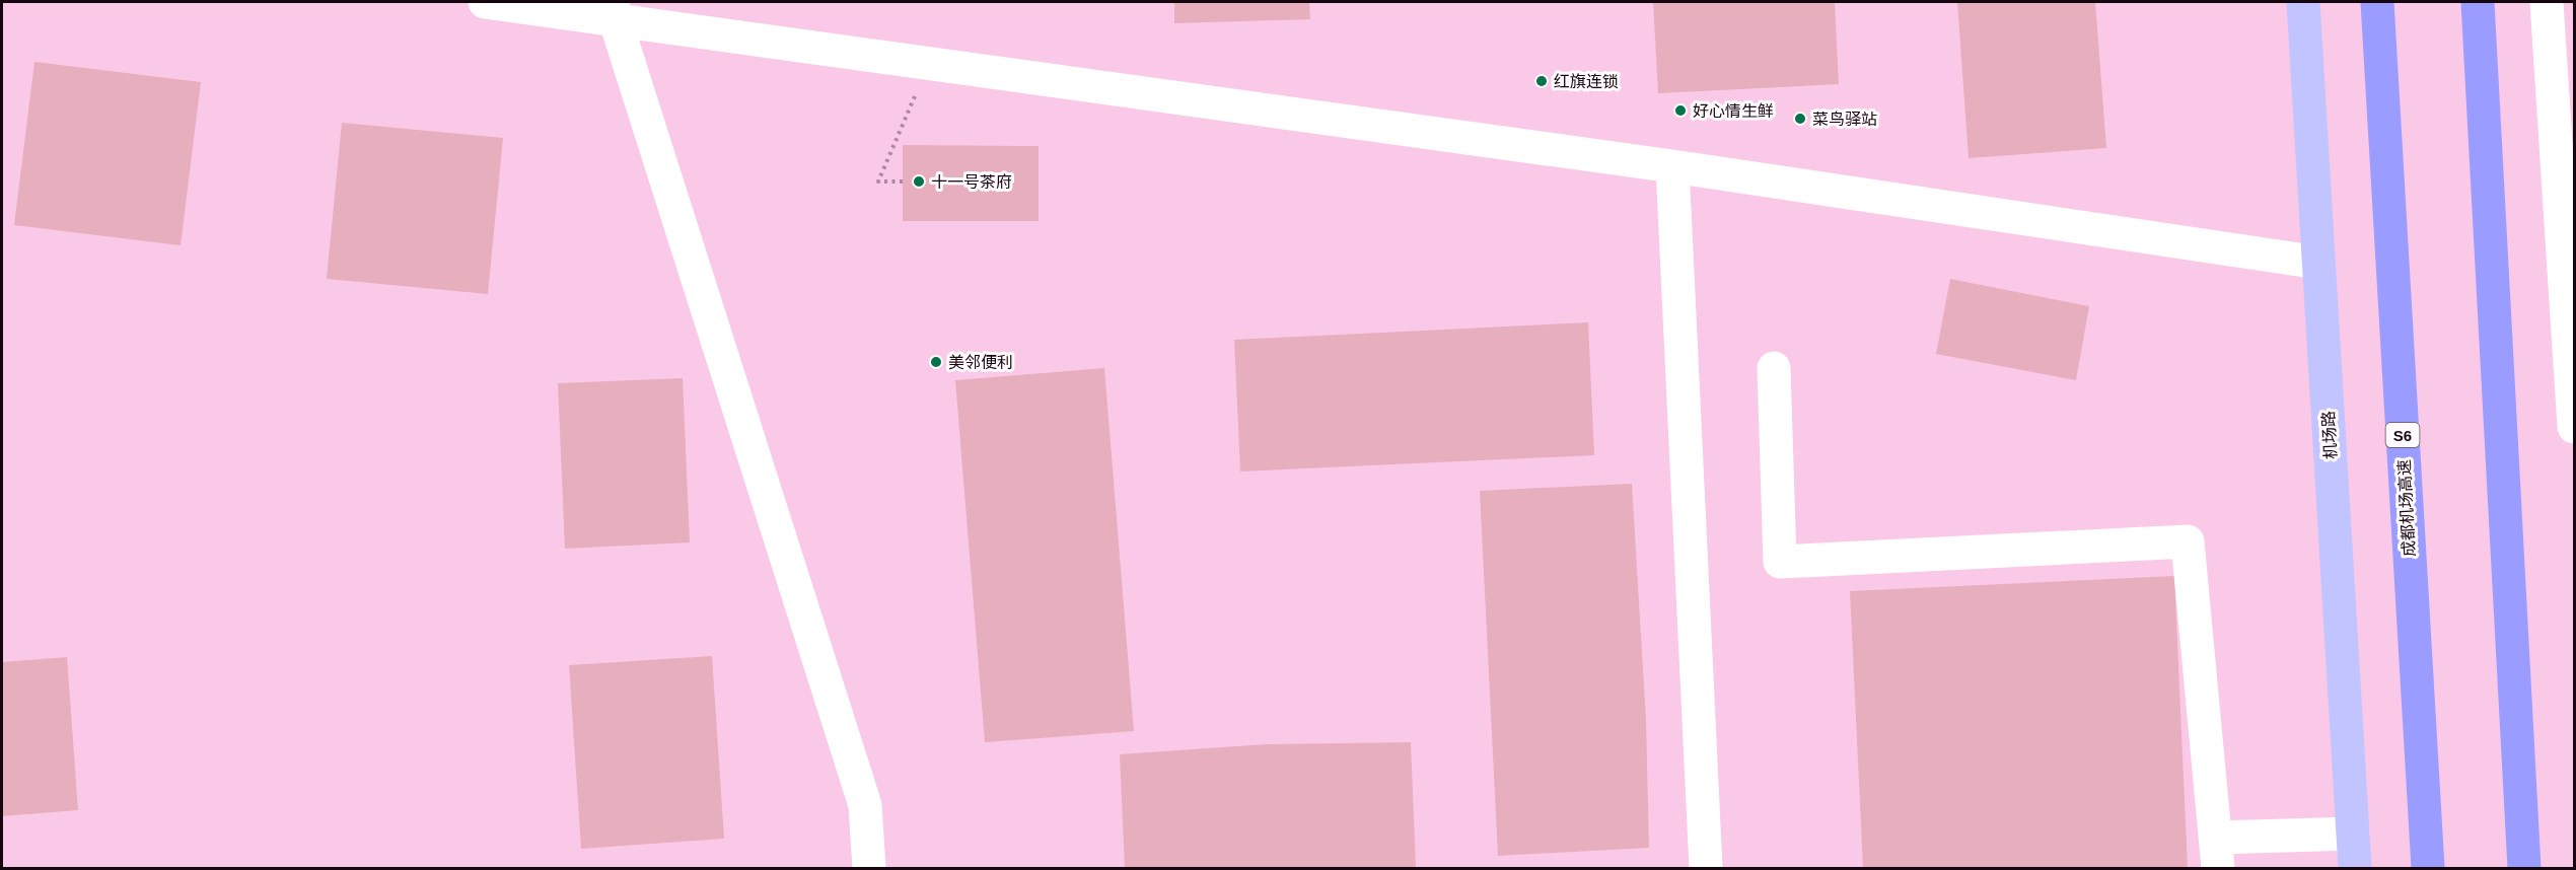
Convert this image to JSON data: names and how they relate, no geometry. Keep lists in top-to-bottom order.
{
  "streets": {
    "highway": ["S6", "成都机场高速"],
    "main road": ["机场路"]
  },
  "places": [
    "红旗连锁",
    "好心情生鲜",
    "菜鸟驿站",
    "十一号茶府",
    "美邻便利"
  ]
}
